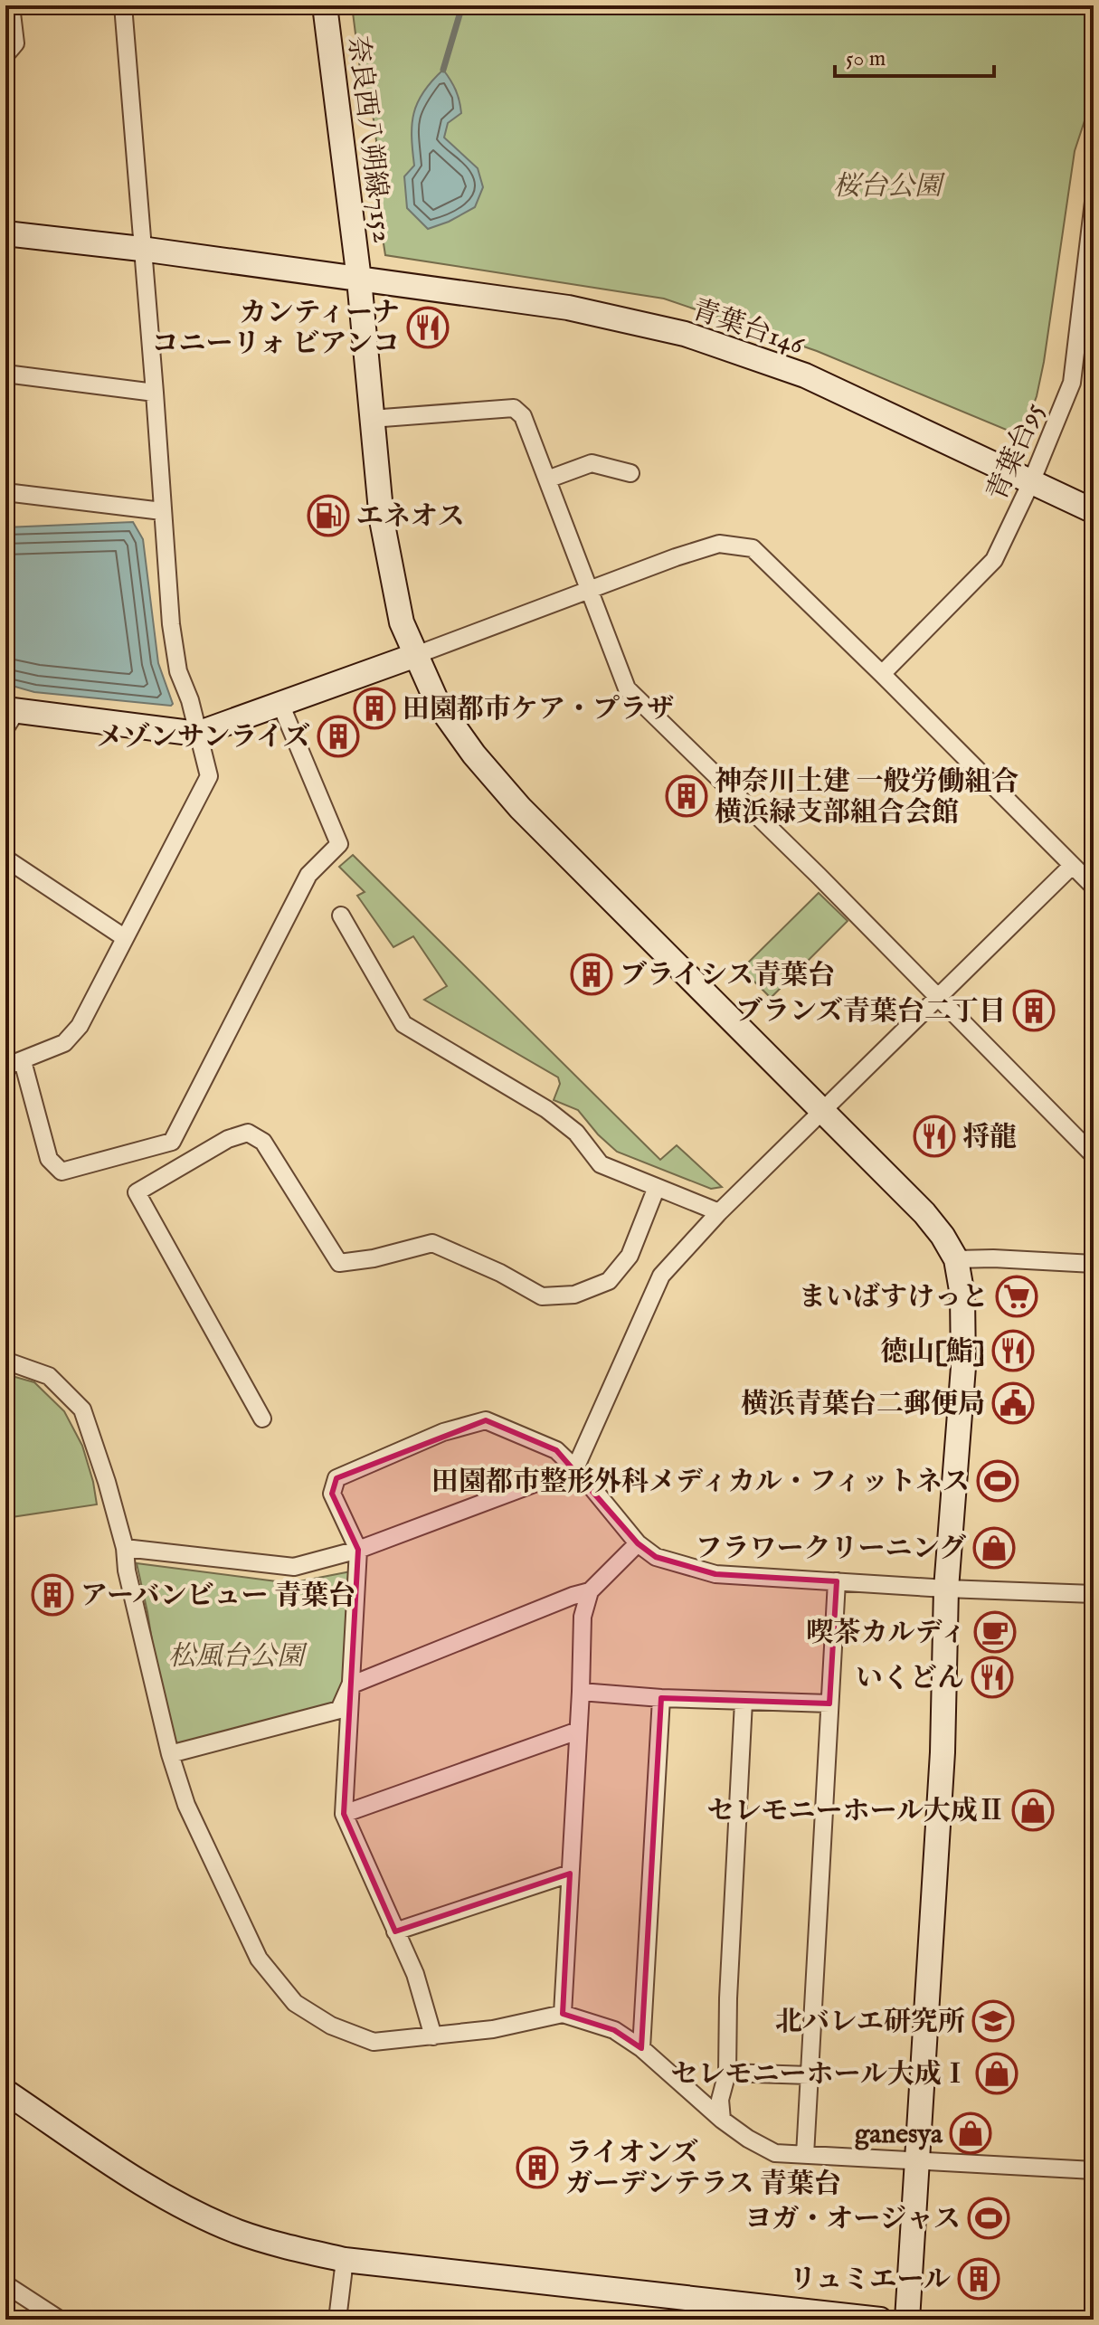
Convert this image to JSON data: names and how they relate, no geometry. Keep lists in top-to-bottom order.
{
  "streets": {
    "street": ["奈良西八朔線7152", "青葉台146", "青葉台95"]
  },
  "crossings": [
    ["奈良西八朔線7152", "青葉台146"],
    ["青葉台146", "青葉台95"]
  ],
  "parks": ["桜台公園", "松風台公園"],
  "places": {
    "restaurant": [
      "カンティーナ コニーリォ ビアンコ",
      "将龍",
      "徳山[鮨]",
      "いくどん"
    ],
    "fuel station": ["エネオス"],
    "building": [
      "田園都市ケア・プラザ",
      "メゾンサンライズ",
      "神奈川土建 一般労働組合 横浜緑支部組合会館",
      "ブライシス青葉台",
      "ブランズ青葉台二丁目",
      "アーバンビュー 青葉台",
      "ライオンズ ガーデンテラス 青葉台",
      "リュミエール"
    ],
    "supermarket": ["まいばすけっと"],
    "public building": ["横浜青葉台二郵便局"],
    "sports": ["田園都市整形外科メディカル・フィットネス", "ヨガ・オージャス"],
    "shop": [
      "フラワークリーニング",
      "セレモニーホール大成Ⅱ",
      "セレモニーホール大成Ｉ",
      "ganesya"
    ],
    "cafe": ["喫茶カルディ"],
    "school or university": ["北バレエ研究所"]
  },
  "scale_bar": "50 m"
}
